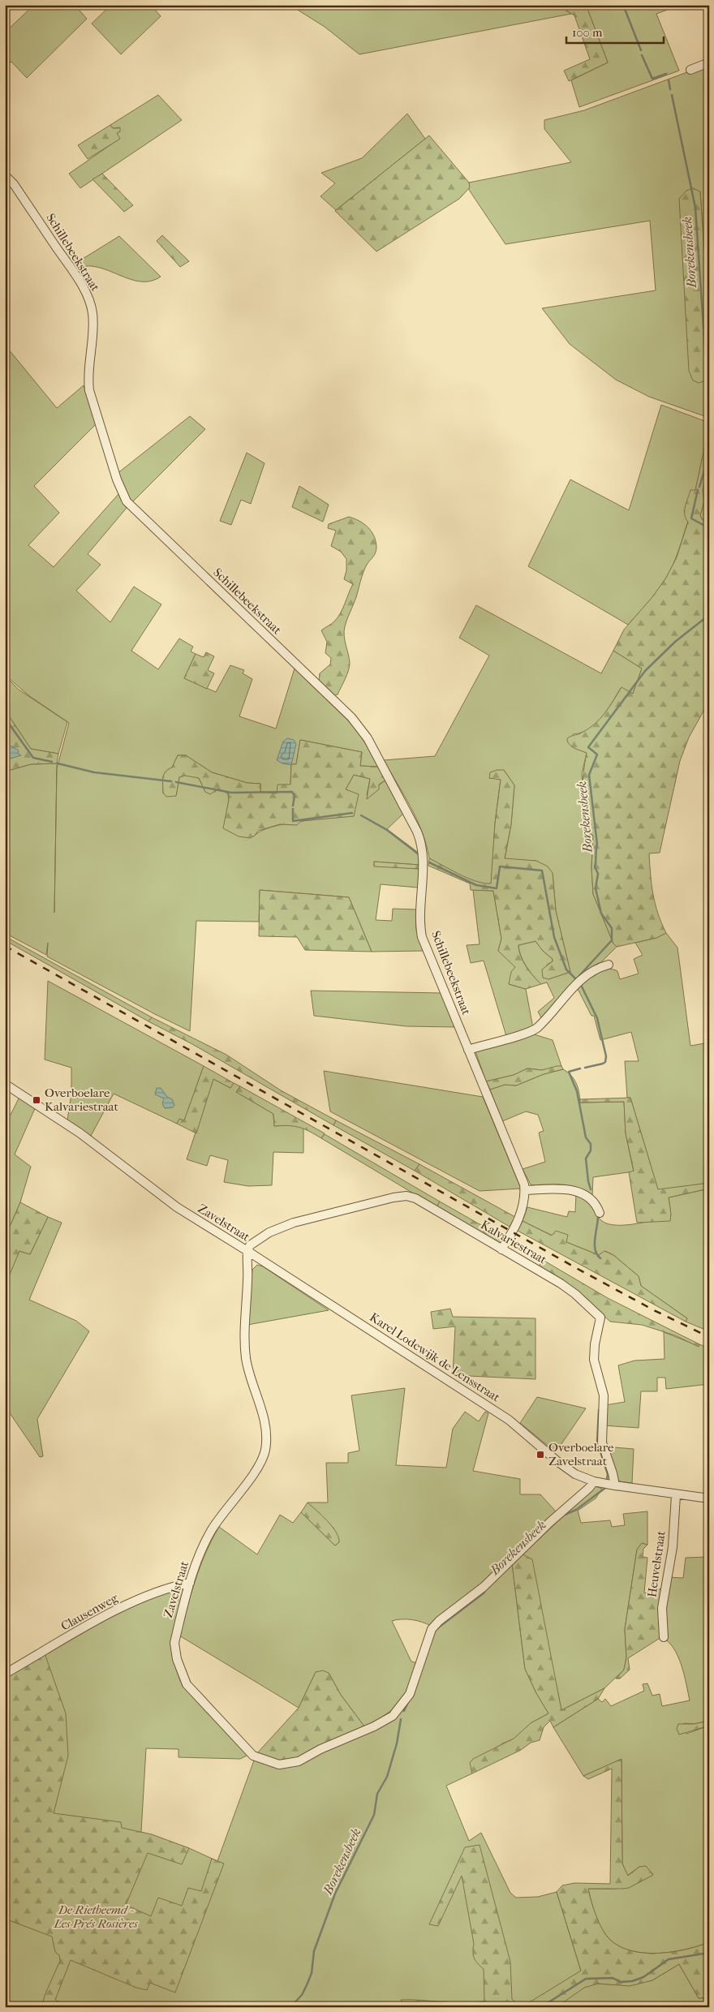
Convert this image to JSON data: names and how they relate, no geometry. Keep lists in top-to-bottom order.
{
  "streets": {
    "street": [
      "Schillebeekstraat",
      "Zavelstraat",
      "Kalvariestraat",
      "Karel Lodewijk de Lensstraat",
      "Heuvelstraat",
      "Clausenweg"
    ]
  },
  "crossings": [
    ["Schillebeekstraat", "Kalvariestraat"],
    ["Zavelstraat", "Kalvariestraat"],
    ["Zavelstraat", "Karel Lodewijk de Lensstraat"],
    ["Zavelstraat", "Clausenweg"],
    ["Kalvariestraat", "Karel Lodewijk de Lensstraat"]
  ],
  "water": ["Borekensbeek"],
  "parks": ["De Rietbeemd - Les Prés Rosières"],
  "places": {
    "transit": ["Overboelare Kalvariestraat", "Overboelare Zavelstraat"]
  },
  "scale_bar": "100 m"
}
